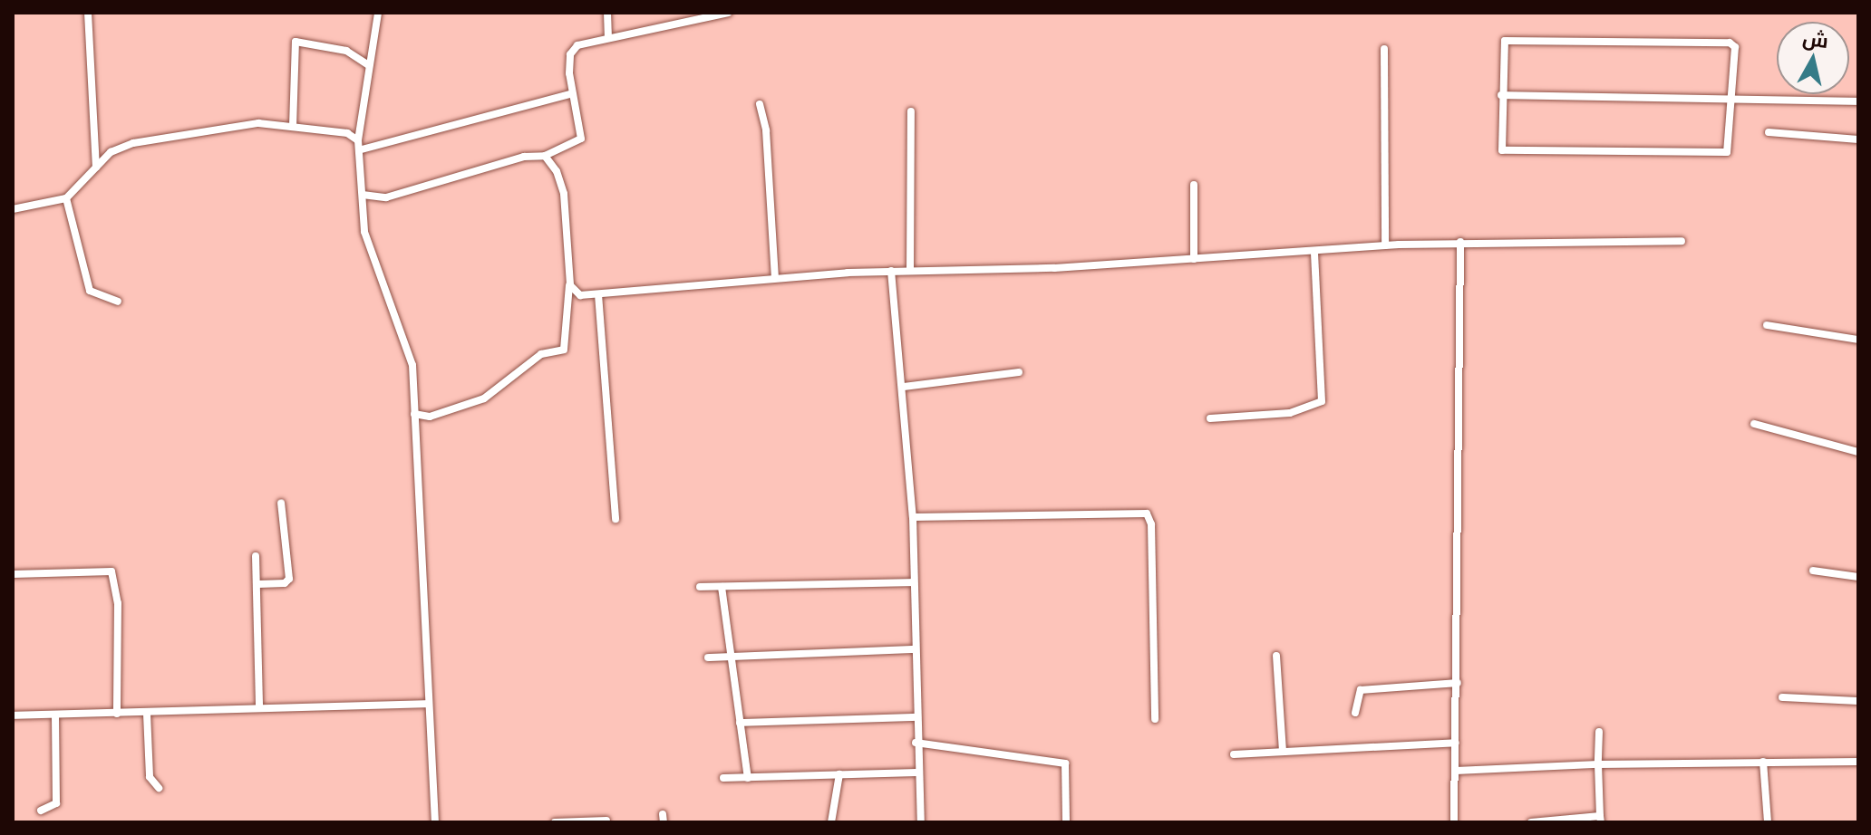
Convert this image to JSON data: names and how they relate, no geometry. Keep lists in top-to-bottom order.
{
  "north": "top"
}
